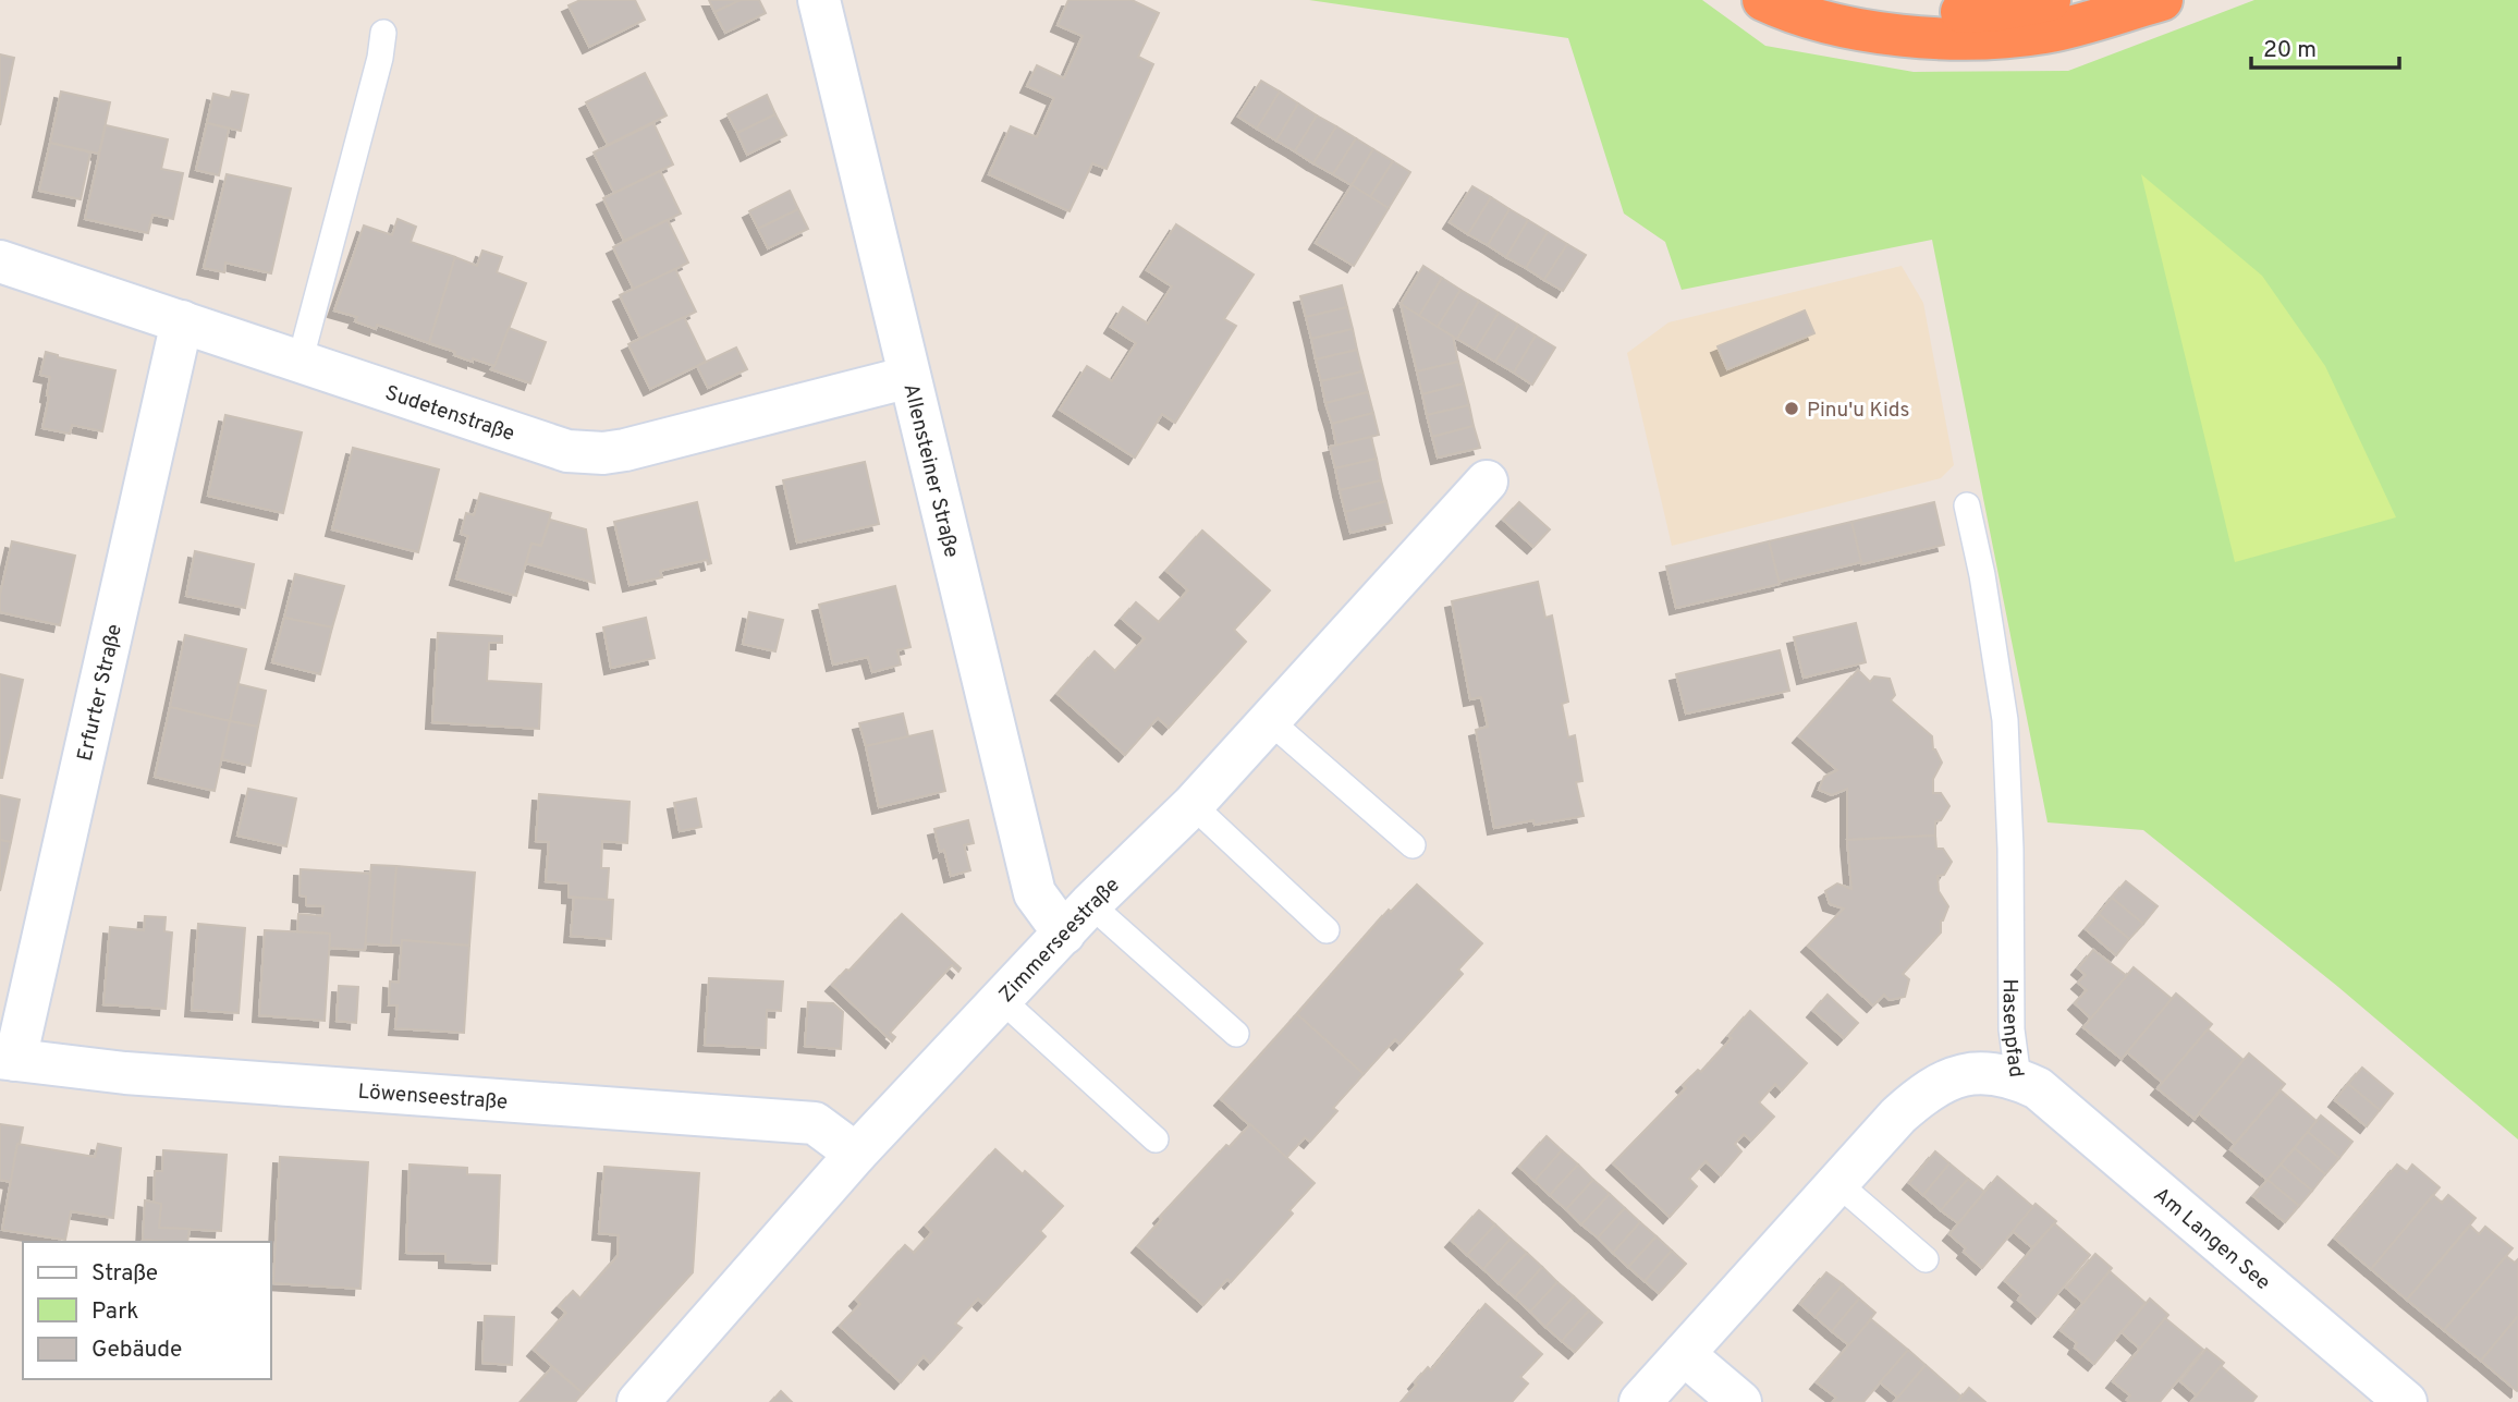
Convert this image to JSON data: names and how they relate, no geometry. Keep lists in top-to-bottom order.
{
  "streets": {
    "street": [
      "Sudetenstraße",
      "Allensteiner Straße",
      "Erfurter Straße",
      "Zimmerseestraße",
      "Hasenpfad",
      "Löwenseestraße",
      "Am Langen See"
    ]
  },
  "crossings": [
    ["Sudetenstraße", "Allensteiner Straße"],
    ["Sudetenstraße", "Erfurter Straße"],
    ["Allensteiner Straße", "Zimmerseestraße"],
    ["Erfurter Straße", "Löwenseestraße"],
    ["Zimmerseestraße", "Löwenseestraße"],
    ["Hasenpfad", "Am Langen See"]
  ],
  "places": ["Pinu'u Kids"],
  "legend": ["Straße", "Park", "Gebäude"],
  "scale_bar": "20 m"
}
